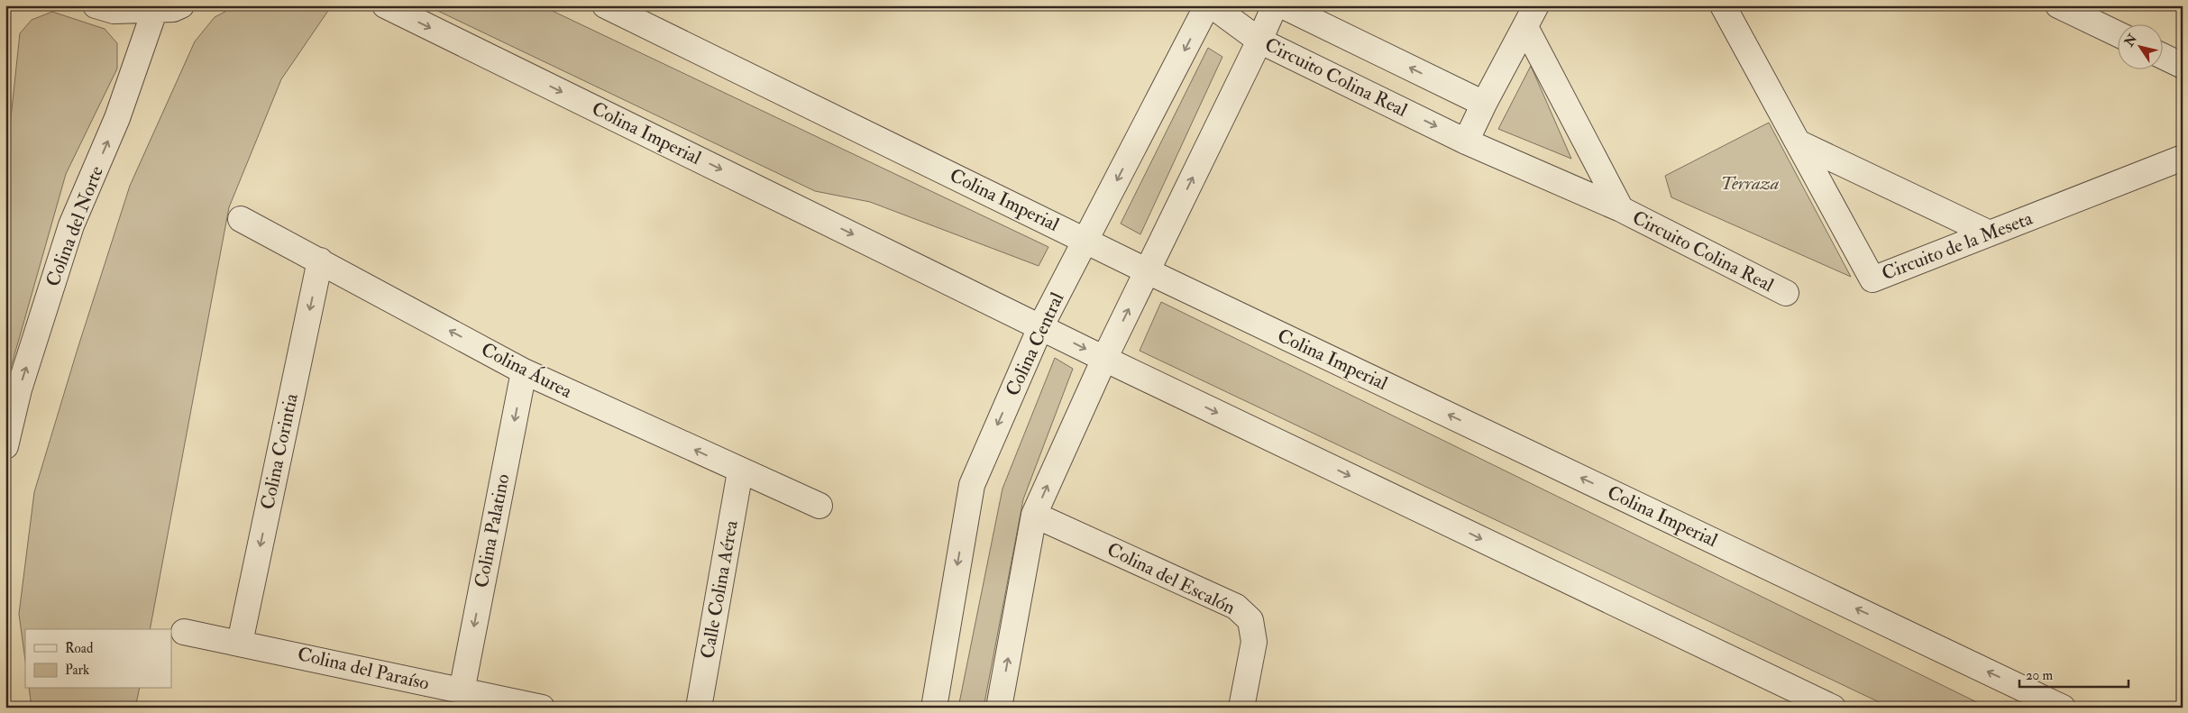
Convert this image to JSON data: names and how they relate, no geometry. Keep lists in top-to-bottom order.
{
  "streets": {
    "street": [
      "Circuito Colina Real",
      "Colina Imperial",
      "Colina del Norte",
      "Circuito de la Meseta",
      "Colina Central",
      "Colina Áurea",
      "Colina Corintia",
      "Colina Palatino",
      "Colina del Escalón",
      "Calle Colina Aérea",
      "Colina del Paraíso"
    ]
  },
  "crossings": [
    ["Colina Imperial", "Colina Central"],
    ["Colina Áurea", "Colina Corintia"],
    ["Colina Áurea", "Colina Palatino"],
    ["Colina Áurea", "Calle Colina Aérea"],
    ["Colina Corintia", "Colina del Paraíso"],
    ["Colina Palatino", "Colina del Paraíso"]
  ],
  "one_way": [
    "Colina del Norte",
    "Colina Áurea",
    "Colina Corintia",
    "Colina Palatino"
  ],
  "parks": ["Terraza"],
  "legend": ["Road", "Park"],
  "scale_bar": "20 m",
  "north": "top left"
}
